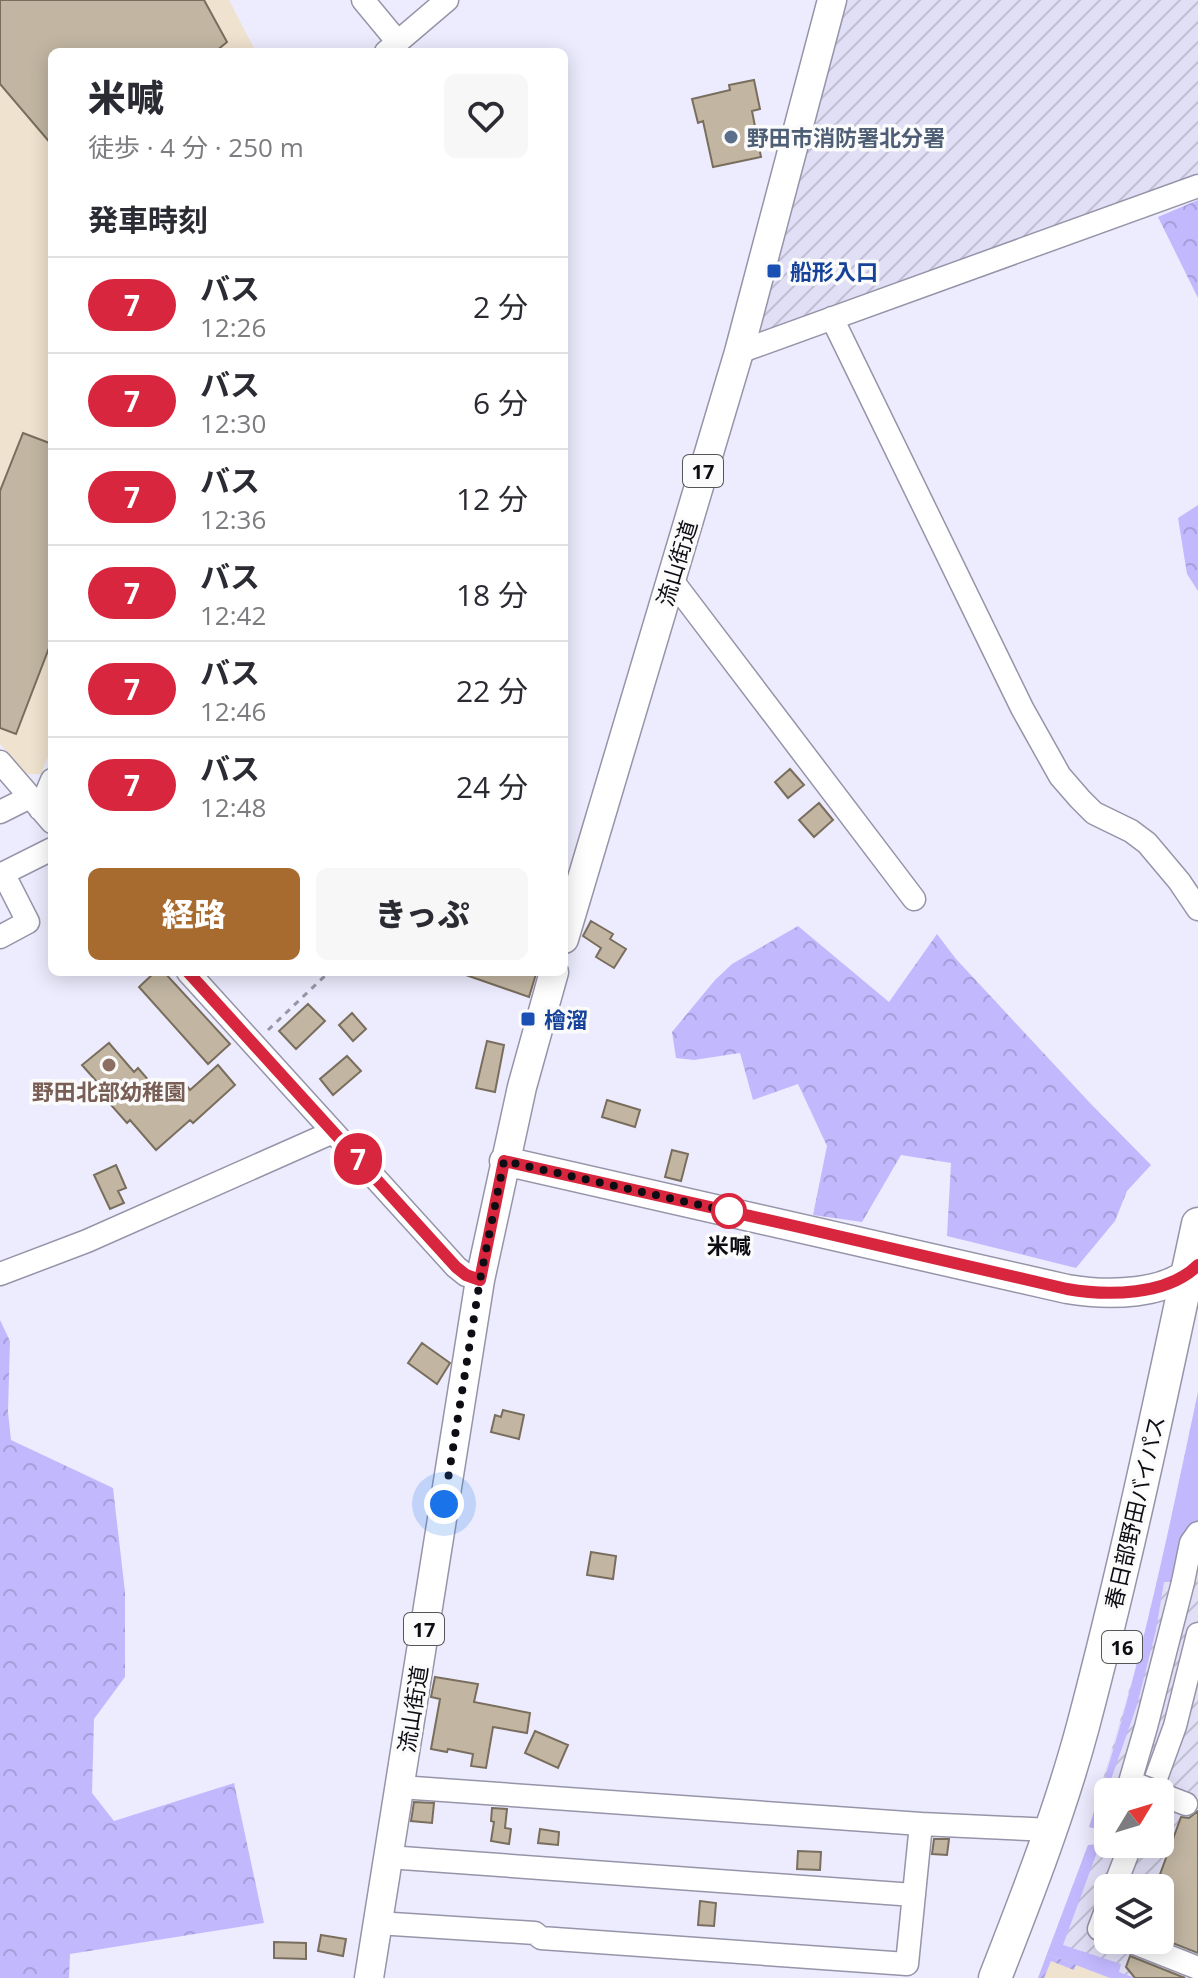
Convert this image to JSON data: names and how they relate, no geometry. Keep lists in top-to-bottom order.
{
  "streets": {
    "highway": ["春日部野田バイパス", "16"],
    "main road": ["17", "流山街道"]
  },
  "places": {
    "other": ["野田市消防署北分署", "野田北部幼稚園", "米喊"],
    "transit": ["船形入口", "檜溜"]
  },
  "lines": ["bus line 7"],
  "north": "top right",
  "page": {
    "on_map": "7",
    "heading": [
      ["米喊", "徒歩 · 4 分 · 250 m"],
      "発車時刻"
    ],
    "list": [
      {
        "mark": "7",
        "name": "バス",
        "note": "12:26",
        "value": "2 分"
      },
      {
        "mark": "7",
        "name": "バス",
        "note": "12:30",
        "value": "6 分"
      },
      {
        "mark": "7",
        "name": "バス",
        "note": "12:36",
        "value": "12 分"
      },
      {
        "mark": "7",
        "name": "バス",
        "note": "12:42",
        "value": "18 分"
      },
      {
        "mark": "7",
        "name": "バス",
        "note": "12:46",
        "value": "22 分"
      },
      {
        "mark": "7",
        "name": "バス",
        "note": "12:48",
        "value": "24 分"
      }
    ],
    "buttons": ["経路", "きっぷ"]
  }
}
